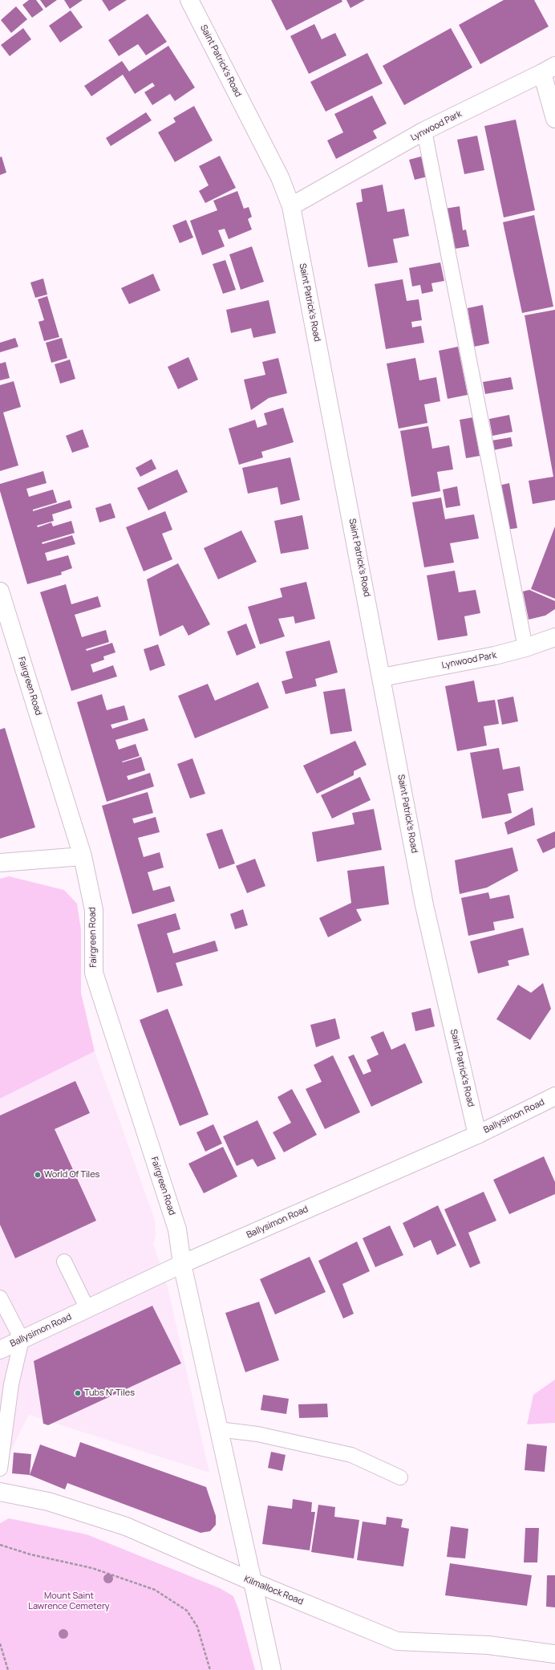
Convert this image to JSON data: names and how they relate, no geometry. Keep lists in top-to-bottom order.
{
  "streets": {
    "street": [
      "Saint Patrick's Road",
      "Lynwood Park",
      "Fairgreen Road",
      "Ballysimon Road",
      "Kilmallock Road"
    ]
  },
  "crossings": [
    ["Saint Patrick's Road", "Lynwood Park"],
    ["Saint Patrick's Road", "Ballysimon Road"],
    ["Fairgreen Road", "Ballysimon Road"],
    ["Fairgreen Road", "Kilmallock Road"]
  ],
  "parks": ["Mount Saint Lawrence Cemetery"],
  "places": ["World Of Tiles", "Tubs N' Tiles"]
}
